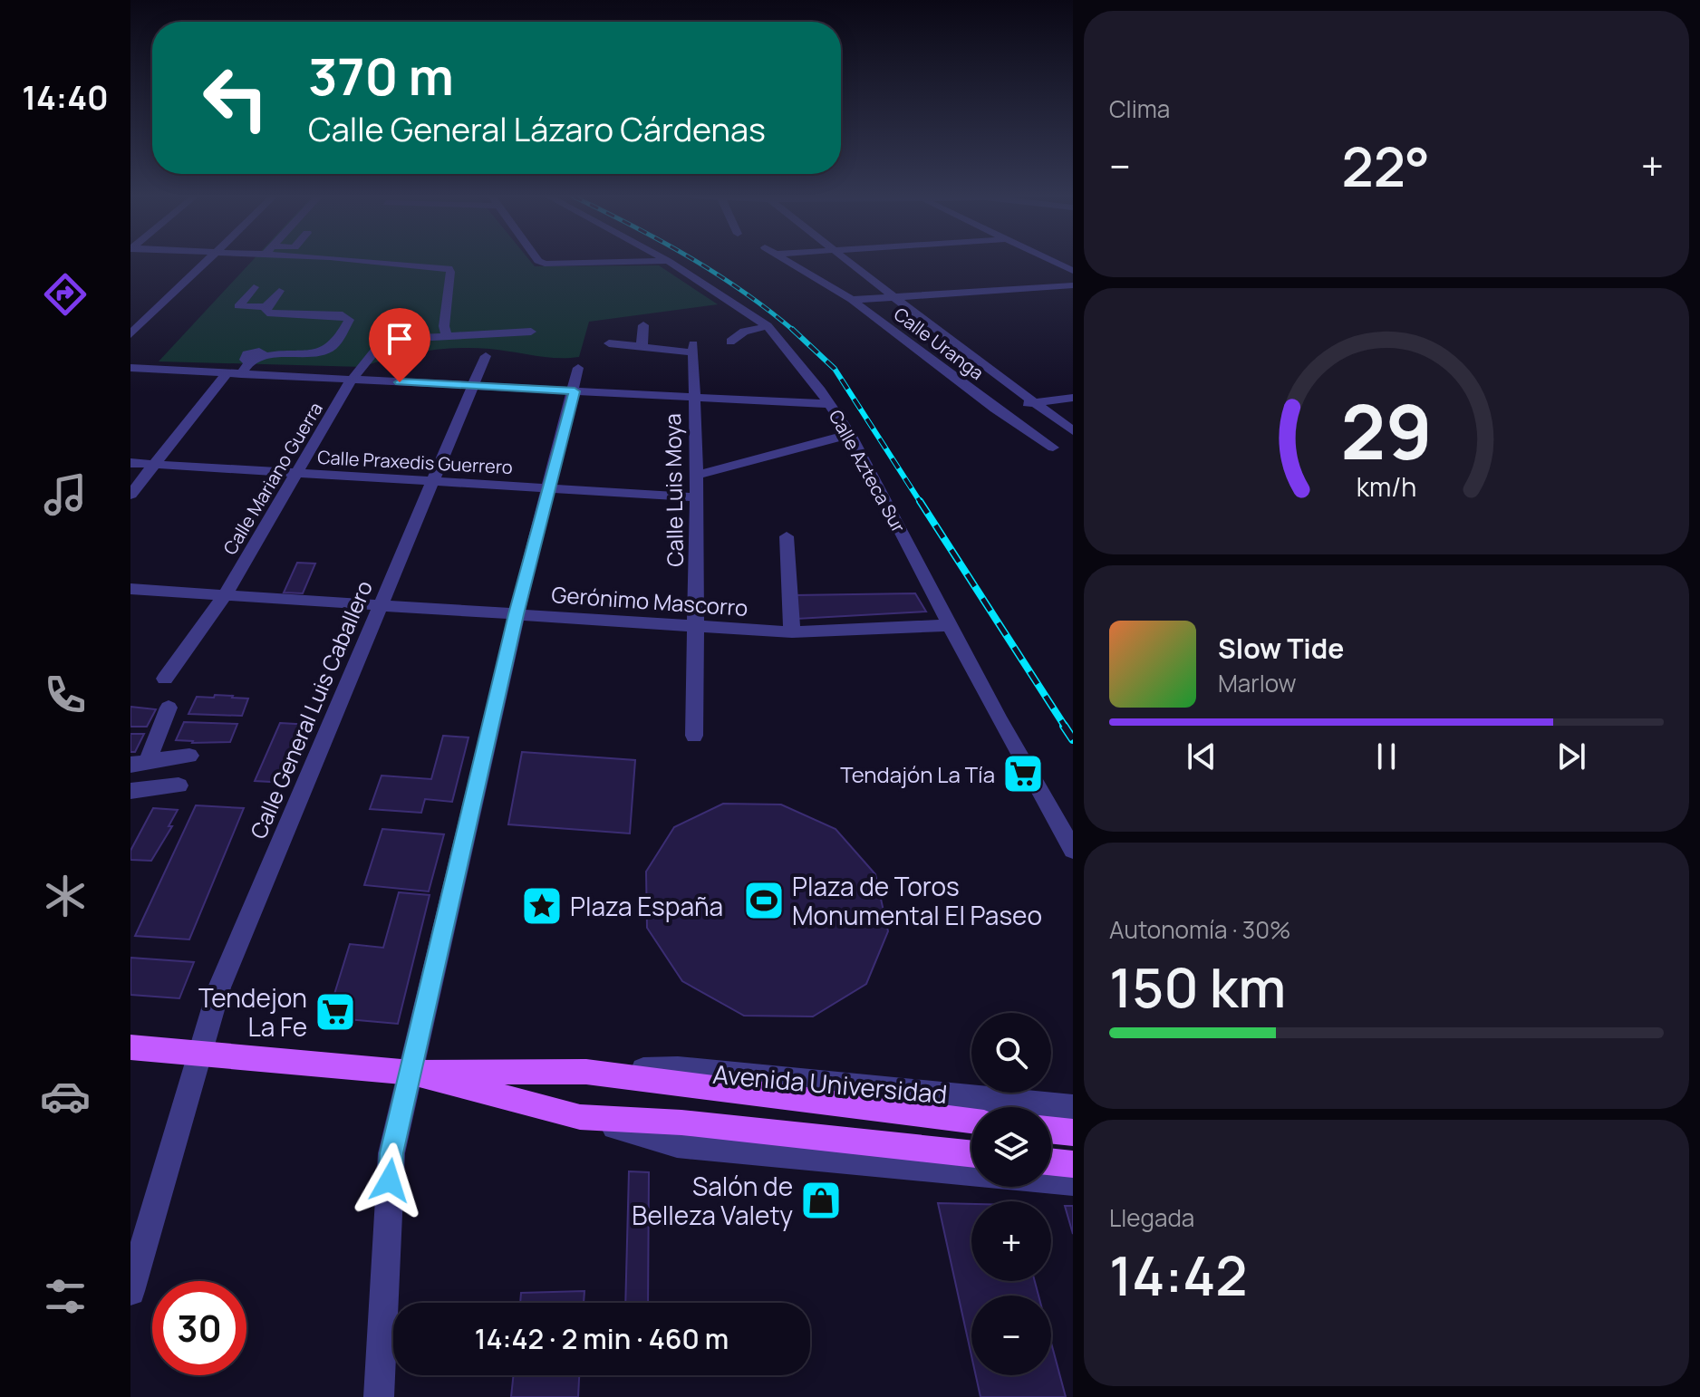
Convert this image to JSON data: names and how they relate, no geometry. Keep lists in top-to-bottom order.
{
  "streets": {
    "main road": ["Avenida Universidad"],
    "street": [
      "Calle Uranga",
      "Calle Praxedis Guerrero",
      "Calle Azteca Sur",
      "Calle Mariano Guerra",
      "Calle Luis Moya",
      "Gerónimo Mascorro",
      "Calle General Luis Caballero"
    ]
  },
  "crossings": [
    ["Calle Praxedis Guerrero", "Calle Mariano Guerra"],
    ["Calle Praxedis Guerrero", "Calle Luis Moya"],
    ["Calle Praxedis Guerrero", "Calle General Luis Caballero"],
    ["Calle Azteca Sur", "Gerónimo Mascorro"],
    ["Calle Mariano Guerra", "Gerónimo Mascorro"],
    ["Calle Luis Moya", "Gerónimo Mascorro"],
    ["Gerónimo Mascorro", "Calle General Luis Caballero"],
    ["Calle General Luis Caballero", "Avenida Universidad"]
  ],
  "places": {
    "supermarket": ["Tendajón La Tía", "Tendejon La Fe"],
    "sports": ["Plaza de Toros Monumental El Paseo"],
    "place": ["Plaza España"],
    "shop": ["Salón de Belleza Valety"]
  },
  "page": {
    "tabs": "14:40",
    "tile": [
      "Clima",
      ["Autonomía · 30%", "150 km"],
      ["Llegada", "14:42"]
    ],
    "turn": ["370 m", "Calle General Lázaro Cárdenas"],
    "heat": ["−", "22°", "+"],
    "song": ["Slow Tide", "Marlow"],
    "map_buttons": ["+", "−"],
    "limit": "30",
    "trip": "14:42 · 2 min · 460 m",
    "gauge": ["29", "km/h"]
  }
}
